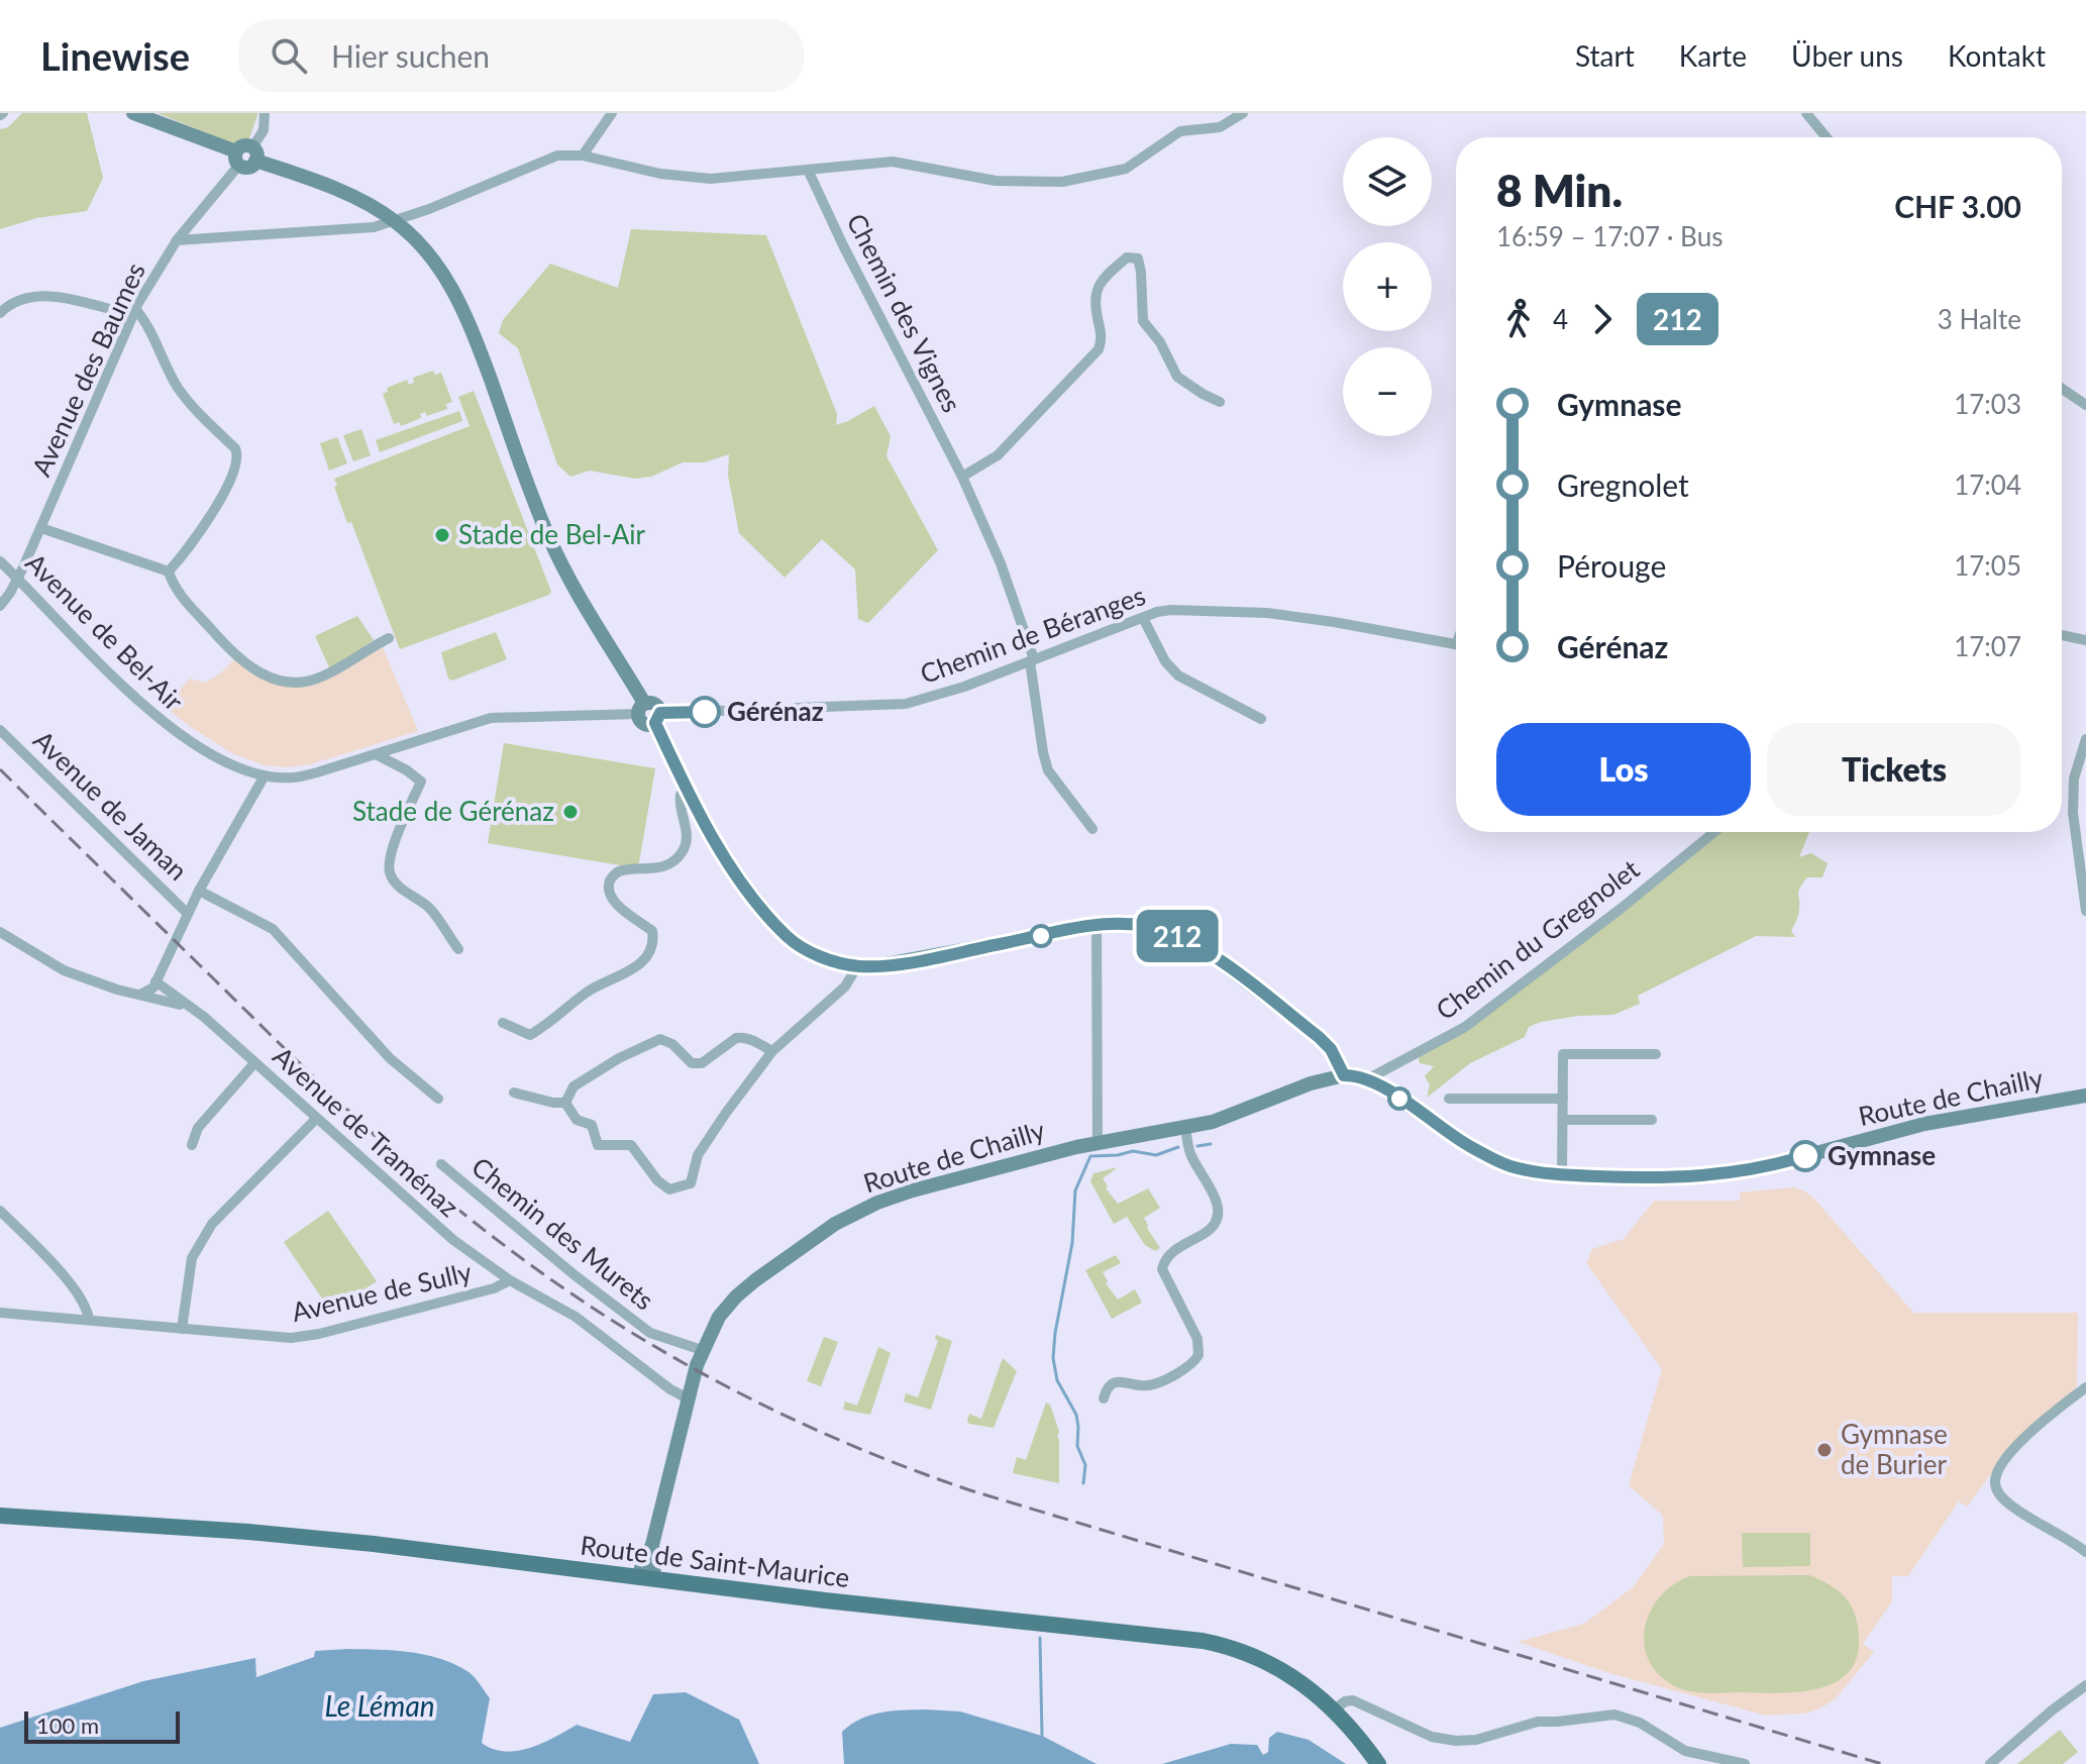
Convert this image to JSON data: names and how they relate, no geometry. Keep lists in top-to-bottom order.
{
  "streets": {
    "main road": ["Route de Saint-Maurice"],
    "street": [
      "Chemin des Vignes",
      "Avenue des Baumes",
      "Avenue de Bel-Air",
      "Chemin de Béranges",
      "Avenue de Jaman",
      "Chemin du Gregnolet",
      "Route de Chailly",
      "Avenue de Traménaz",
      "Chemin des Murets",
      "Avenue de Sully"
    ]
  },
  "crossings": [
    ["Chemin des Vignes", "Chemin de Béranges"],
    ["Avenue des Baumes", "Avenue de Bel-Air"],
    ["Chemin du Gregnolet", "Route de Chailly"],
    ["Route de Chailly", "Chemin des Murets"],
    ["Route de Chailly", "Avenue de Sully"],
    ["Route de Chailly", "Route de Saint-Maurice"],
    ["Avenue de Traménaz", "Avenue de Sully"]
  ],
  "water": ["Le Léman"],
  "places": [
    "Stade de Bel-Air",
    "Gérénaz",
    "Stade de Gérénaz",
    "Gymnase",
    "Gymnase de Burier"
  ],
  "lines": ["bus line 212"],
  "scale_bar": "100 m",
  "page": {
    "header": "Linewise",
    "search": "Hier suchen",
    "nav": [
      "Start",
      "Karte",
      "Über uns",
      "Kontakt"
    ],
    "on_map": "212",
    "map_buttons": ["+", "−"],
    "heading": ["8 Min.", "16:59 – 17:07 · Bus", "CHF 3.00"],
    "legs": ["4", "212", "3 Halte"],
    "list": [
      {
        "name": "Gymnase",
        "value": "17:03"
      },
      {
        "name": "Gregnolet",
        "value": "17:04"
      },
      {
        "name": "Pérouge",
        "value": "17:05"
      },
      {
        "name": "Gérénaz",
        "value": "17:07"
      }
    ],
    "buttons": ["Los", "Tickets"],
    "scale": "100 m"
  }
}
